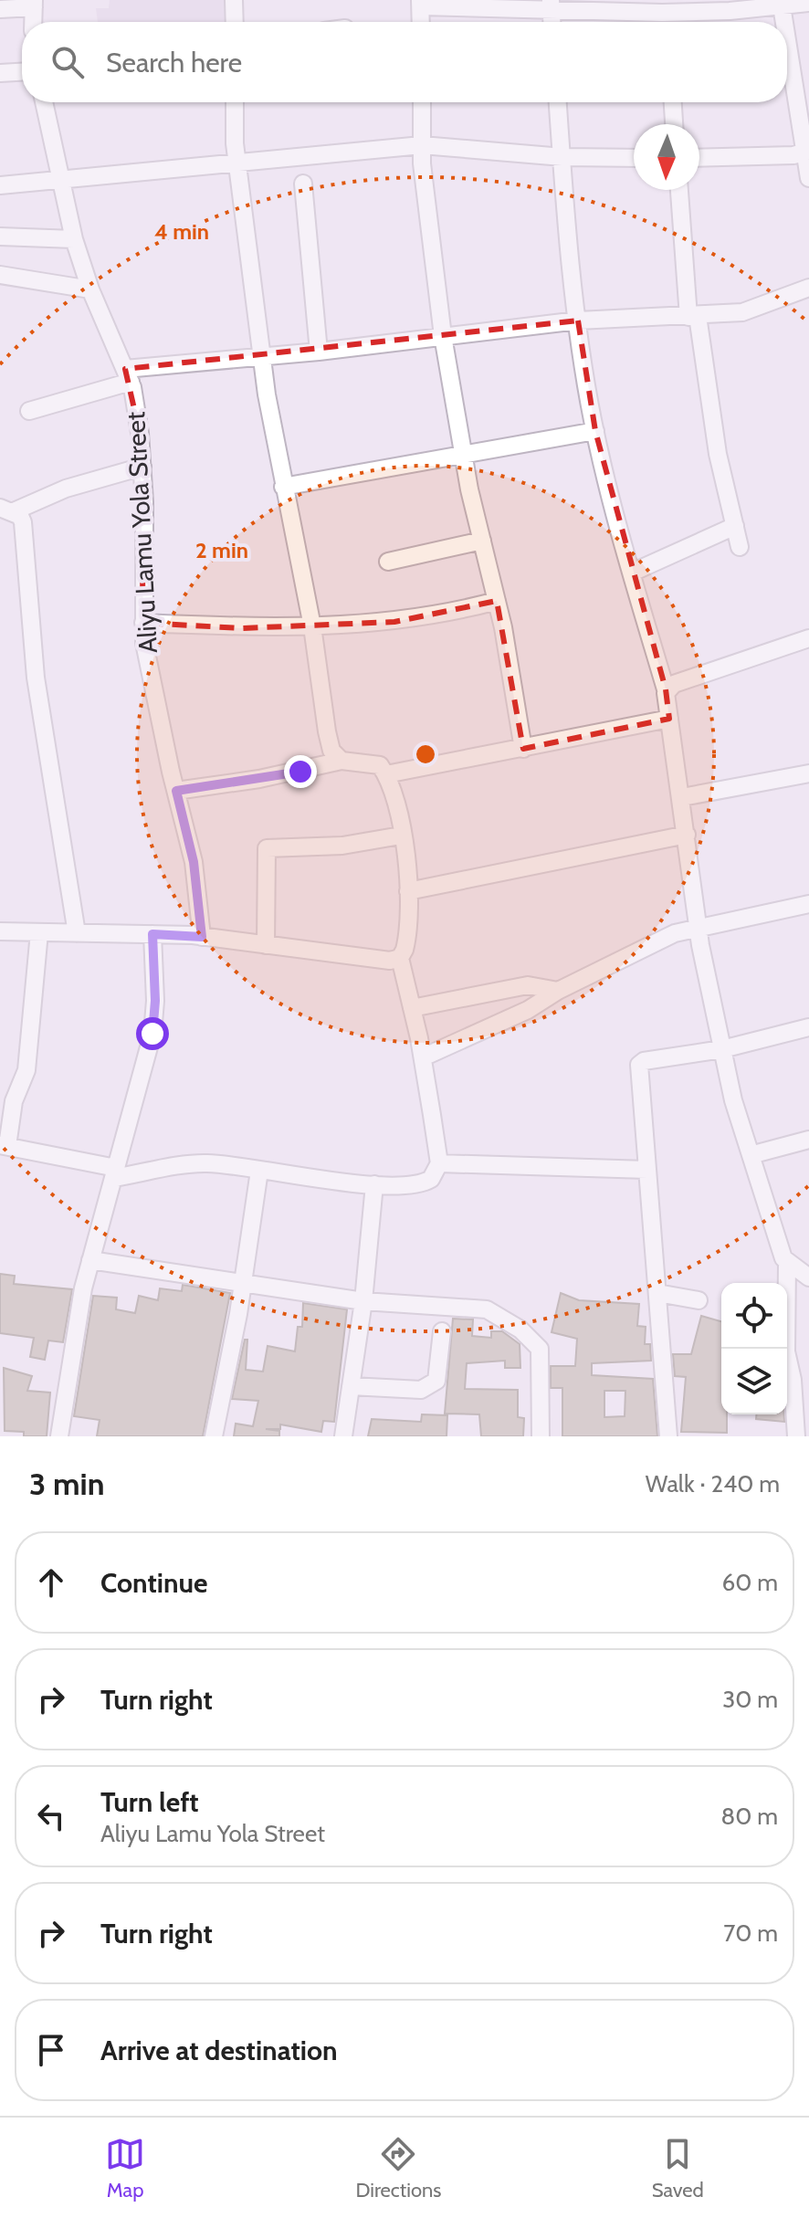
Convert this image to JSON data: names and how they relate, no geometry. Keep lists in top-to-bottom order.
{
  "streets": {
    "street": ["Aliyu Lamu Yola Street"]
  },
  "north": "bottom",
  "page": {
    "search": "Search here",
    "heading": ["3 min", "Walk · 240 m"],
    "list": [
      ["Continue", "60 m"],
      ["Turn right", "30 m"],
      ["Turn left", "Aliyu Lamu Yola Street", "80 m"],
      ["Turn right", "70 m"],
      "Arrive at destination"
    ],
    "nav": ["Map", "Directions", "Saved"]
  },
  "rings": ["4 min", "2 min"]
}
